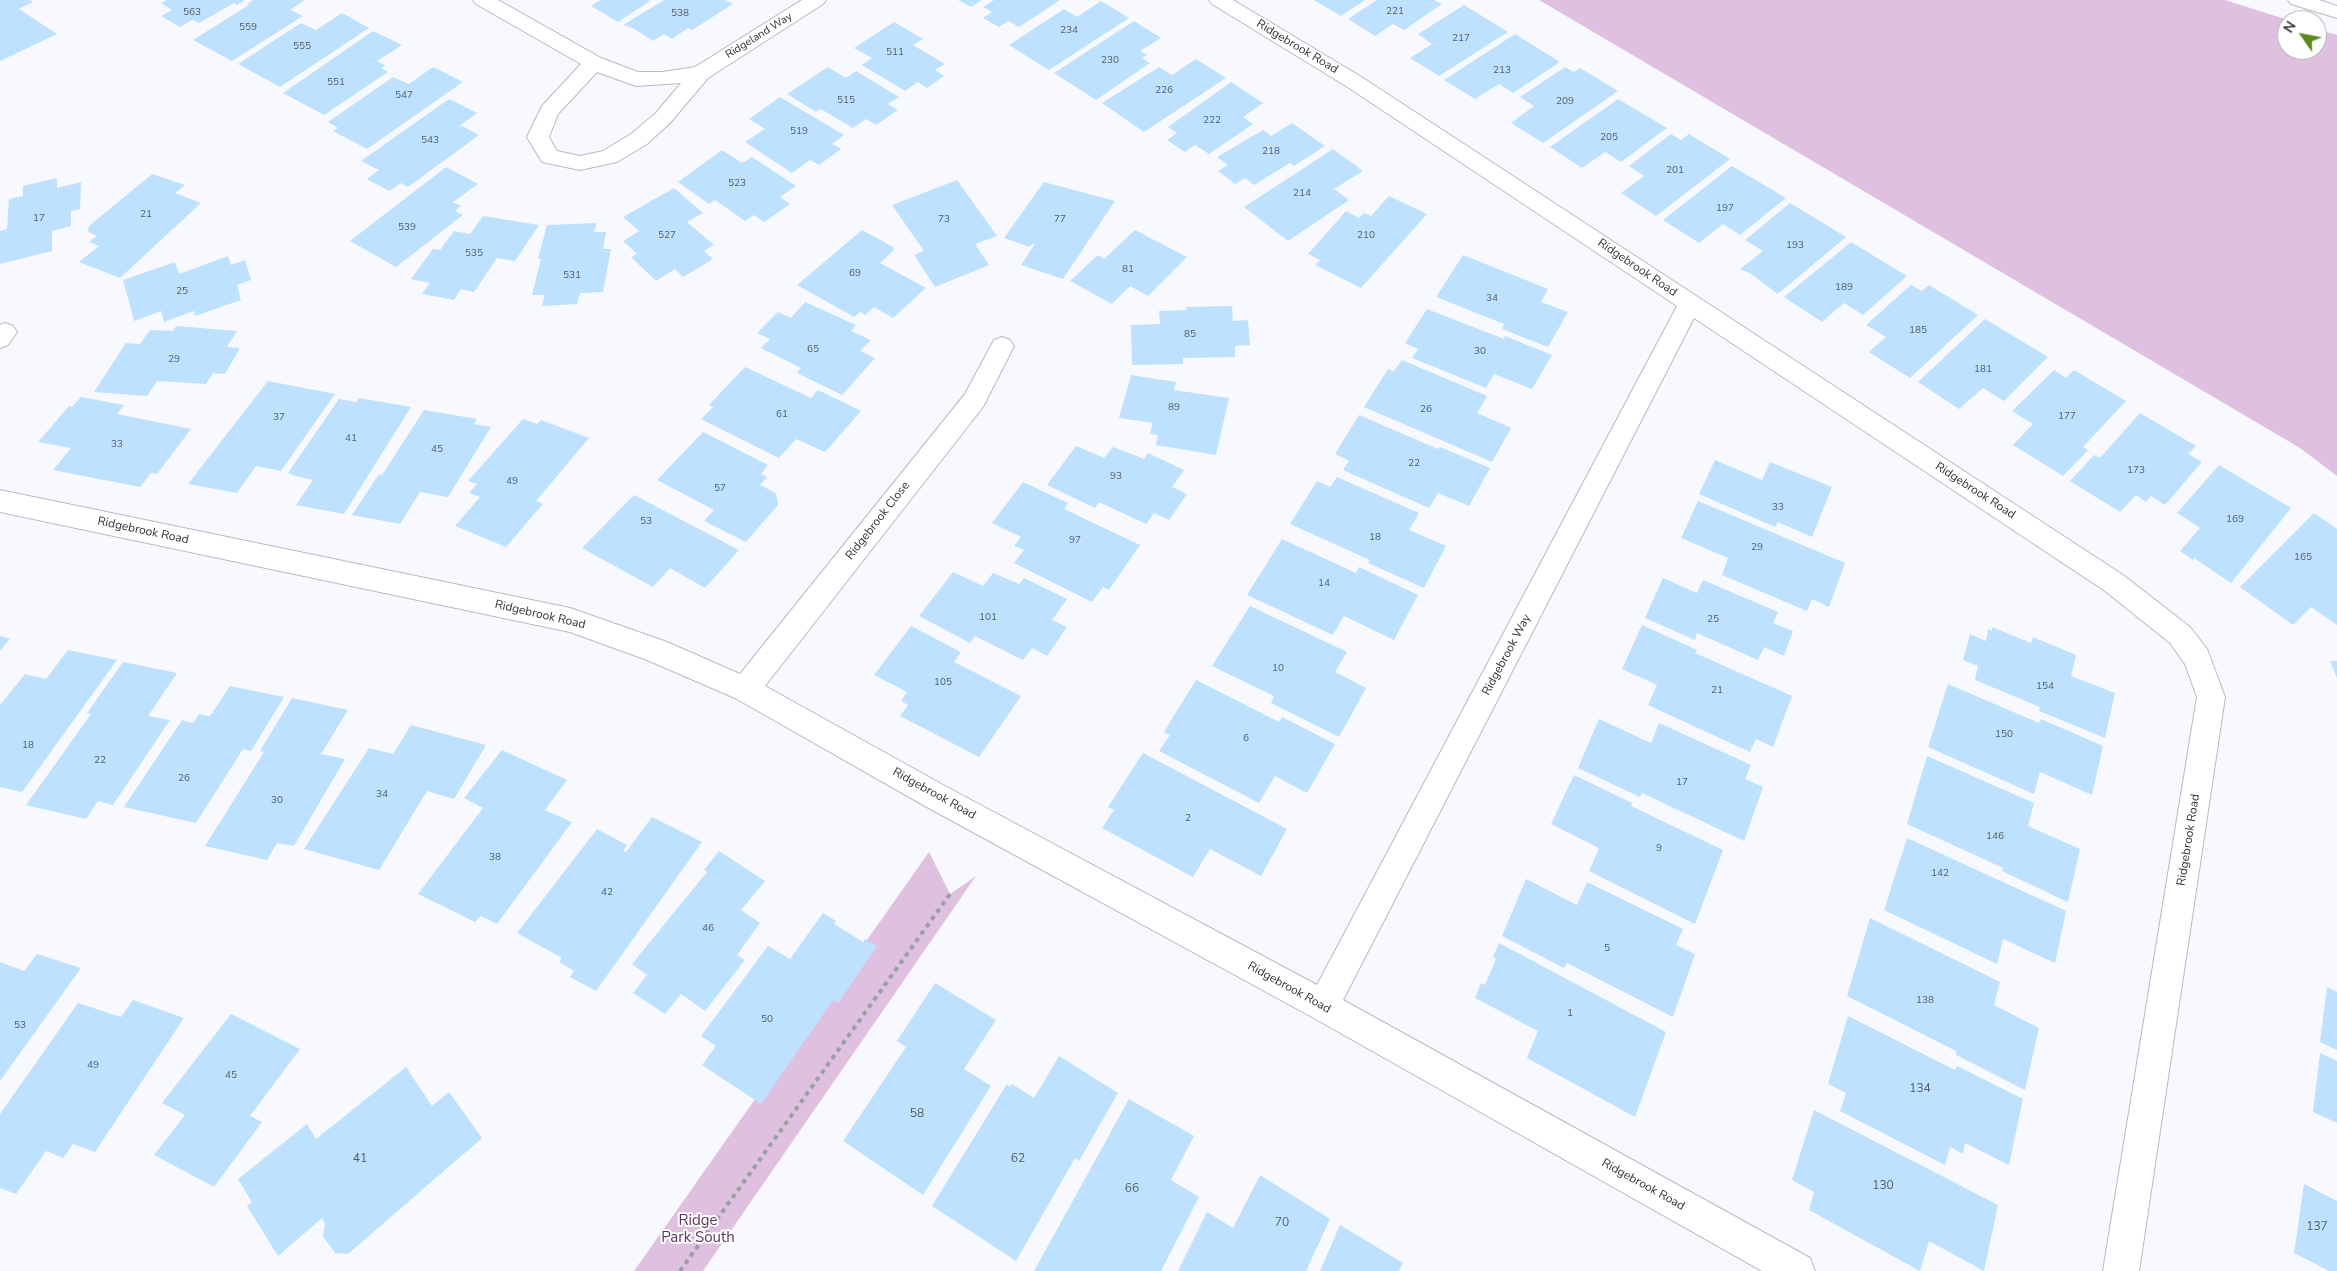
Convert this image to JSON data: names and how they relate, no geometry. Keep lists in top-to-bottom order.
{
  "streets": {
    "street": [
      "Ridgeland Way",
      "Ridgebrook Road",
      "Ridgebrook Close",
      "Ridgebrook Way"
    ]
  },
  "crossings": [
    ["Ridgebrook Road", "Ridgebrook Close"],
    ["Ridgebrook Road", "Ridgebrook Way"]
  ],
  "parks": ["Ridge Park South"],
  "house_numbers": [
    "221",
    "563",
    "538",
    "559",
    "234",
    "217",
    "555",
    "511",
    "230",
    "213",
    "551",
    "226",
    "547",
    "515",
    "209",
    "222",
    "519",
    "205",
    "543",
    "218",
    "201",
    "523",
    "214",
    "197",
    "21",
    "17",
    "73",
    "77",
    "539",
    "527",
    "210",
    "193",
    "535",
    "81",
    "69",
    "531",
    "189",
    "25",
    "34",
    "185",
    "85",
    "65",
    "30",
    "29",
    "181",
    "89",
    "26",
    "61",
    "177",
    "37",
    "41",
    "33",
    "45",
    "22",
    "173",
    "93",
    "49",
    "57",
    "33",
    "169",
    "53",
    "18",
    "97",
    "29",
    "165",
    "14",
    "101",
    "25",
    "10",
    "105",
    "154",
    "21",
    "150",
    "6",
    "18",
    "22",
    "26",
    "17",
    "34",
    "30",
    "2",
    "146",
    "9",
    "38",
    "142",
    "42",
    "46",
    "5",
    "138",
    "1",
    "50",
    "53",
    "49",
    "45",
    "134",
    "58",
    "41",
    "62",
    "130",
    "66",
    "70",
    "137"
  ],
  "north": "top left"
}
